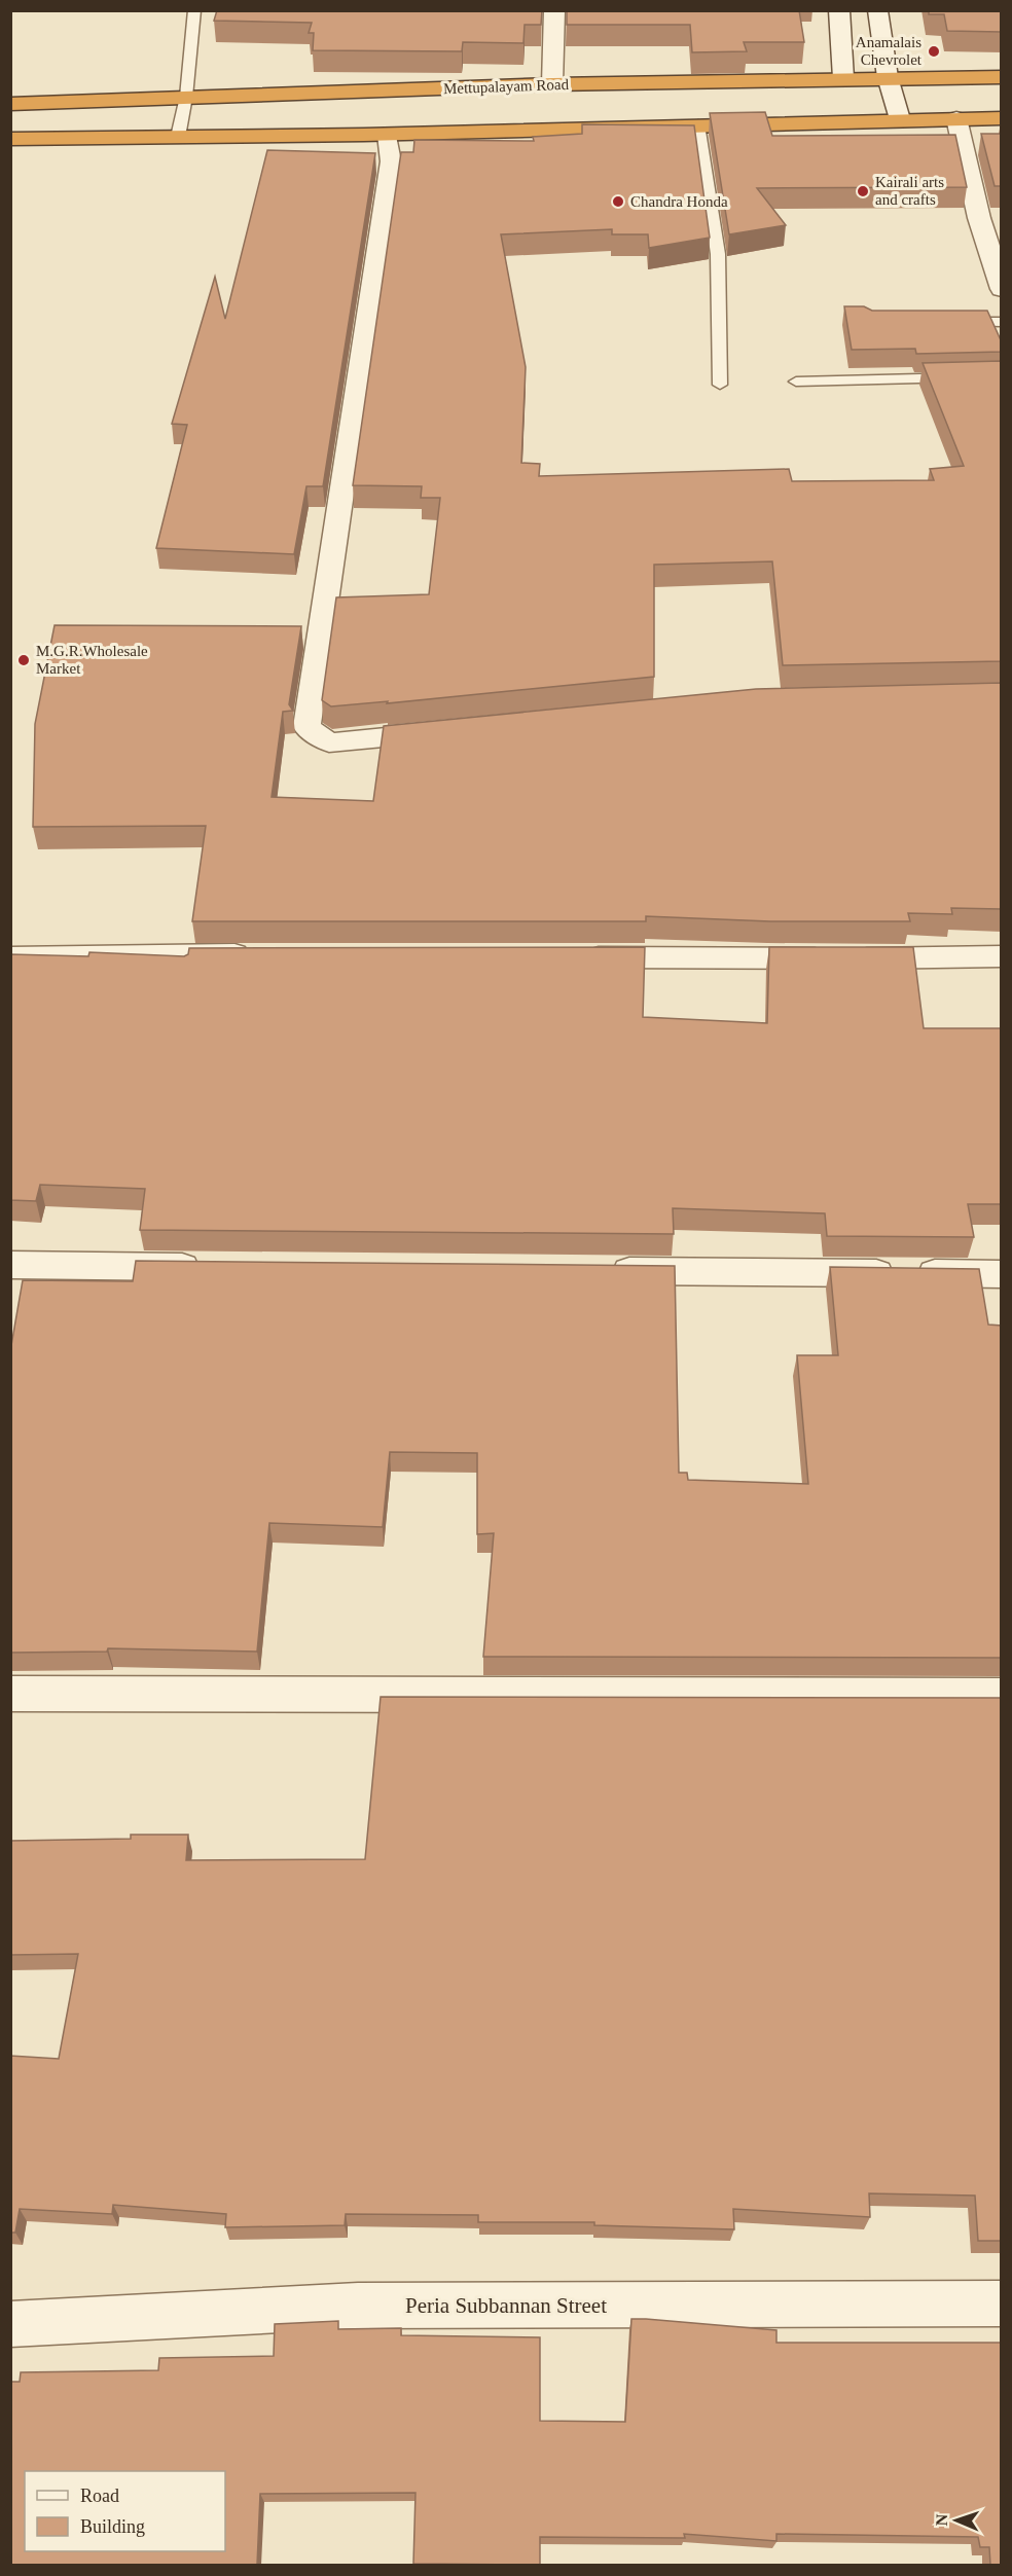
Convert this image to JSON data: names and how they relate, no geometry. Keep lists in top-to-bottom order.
{
  "streets": {
    "highway": ["Mettupalayam Road"],
    "street": ["Peria Subbannan Street"]
  },
  "places": [
    "Anamalais Chevrolet",
    "Kairali arts and crafts",
    "Chandra Honda",
    "M.G.R.Wholesale Market"
  ],
  "legend": ["Road", "Building"],
  "north": "left"
}
